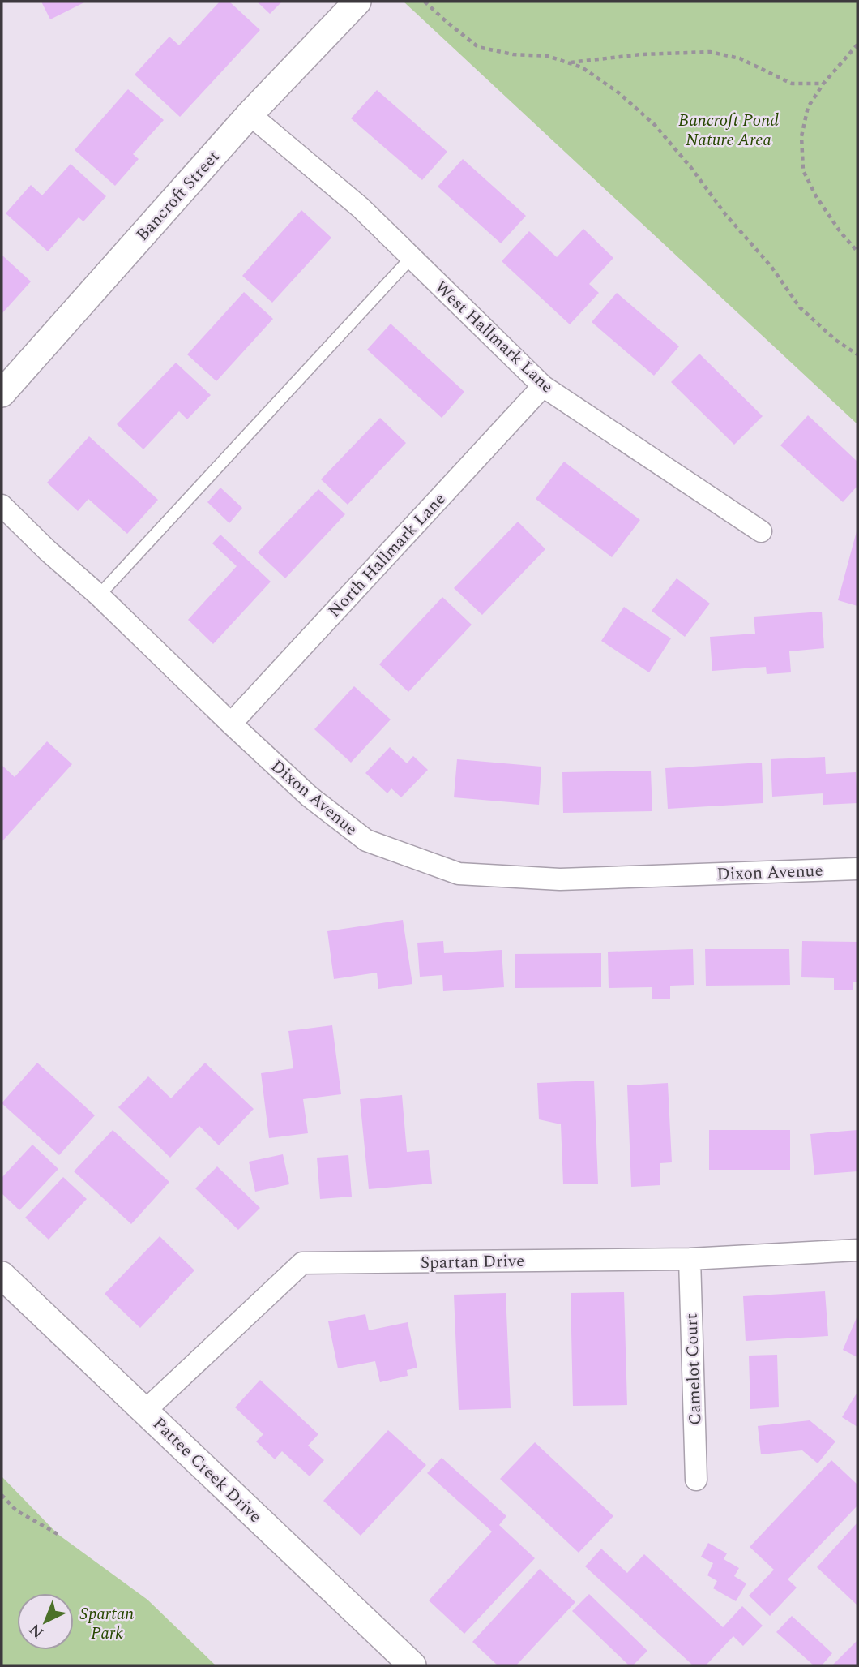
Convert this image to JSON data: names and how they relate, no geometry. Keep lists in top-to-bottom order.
{
  "streets": {
    "street": [
      "Bancroft Street",
      "West Hallmark Lane",
      "North Hallmark Lane",
      "Dixon Avenue",
      "Spartan Drive",
      "Camelot Court",
      "Pattee Creek Drive"
    ]
  },
  "crossings": [
    ["Bancroft Street", "West Hallmark Lane"],
    ["West Hallmark Lane", "North Hallmark Lane"],
    ["North Hallmark Lane", "Dixon Avenue"],
    ["Spartan Drive", "Camelot Court"],
    ["Spartan Drive", "Pattee Creek Drive"]
  ],
  "parks": ["Bancroft Pond Nature Area", "Spartan Park"],
  "north": "bottom left"
}
